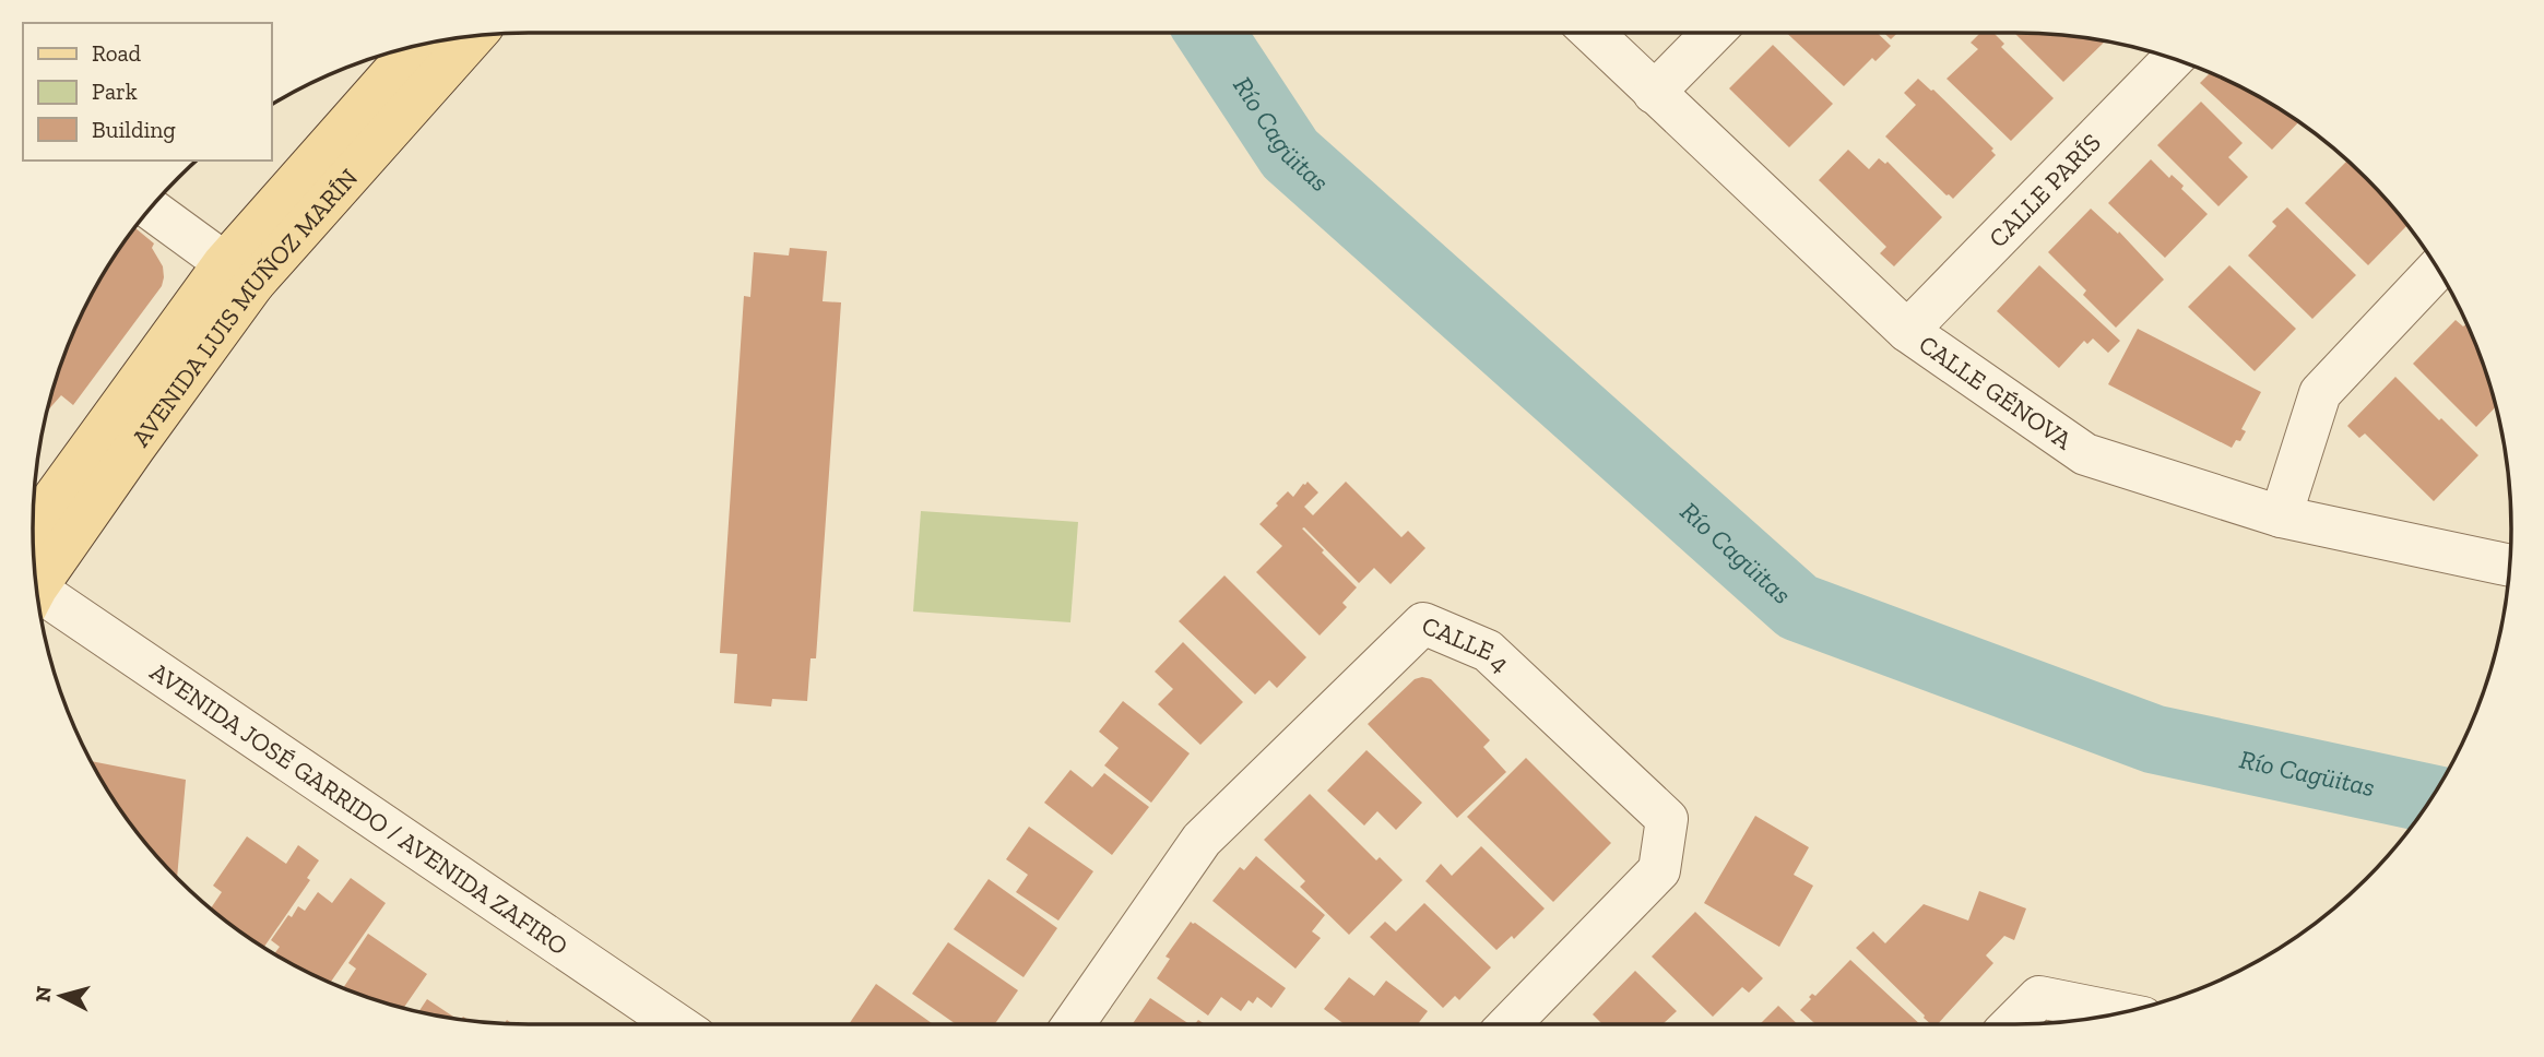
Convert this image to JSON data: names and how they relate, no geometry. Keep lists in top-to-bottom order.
{
  "streets": {
    "main road": ["AVENIDA LUIS MUÑOZ MARÍN"],
    "street": [
      "CALLE PARÍS",
      "CALLE GÉNOVA",
      "CALLE 4",
      "AVENIDA JOSÉ GARRIDO / AVENIDA ZAFIRO"
    ]
  },
  "crossings": [
    ["CALLE PARÍS", "CALLE GÉNOVA"]
  ],
  "water": ["Río Cagüitas"],
  "legend": ["Road", "Park", "Building"],
  "north": "left"
}
